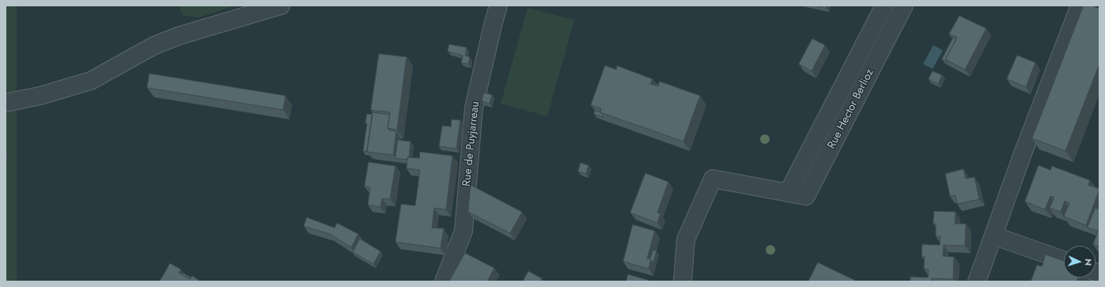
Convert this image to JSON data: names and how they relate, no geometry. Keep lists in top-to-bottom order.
{
  "streets": {
    "street": ["Rue Hector Berlioz", "Rue de Puyjarreau"]
  },
  "north": "right"
}
